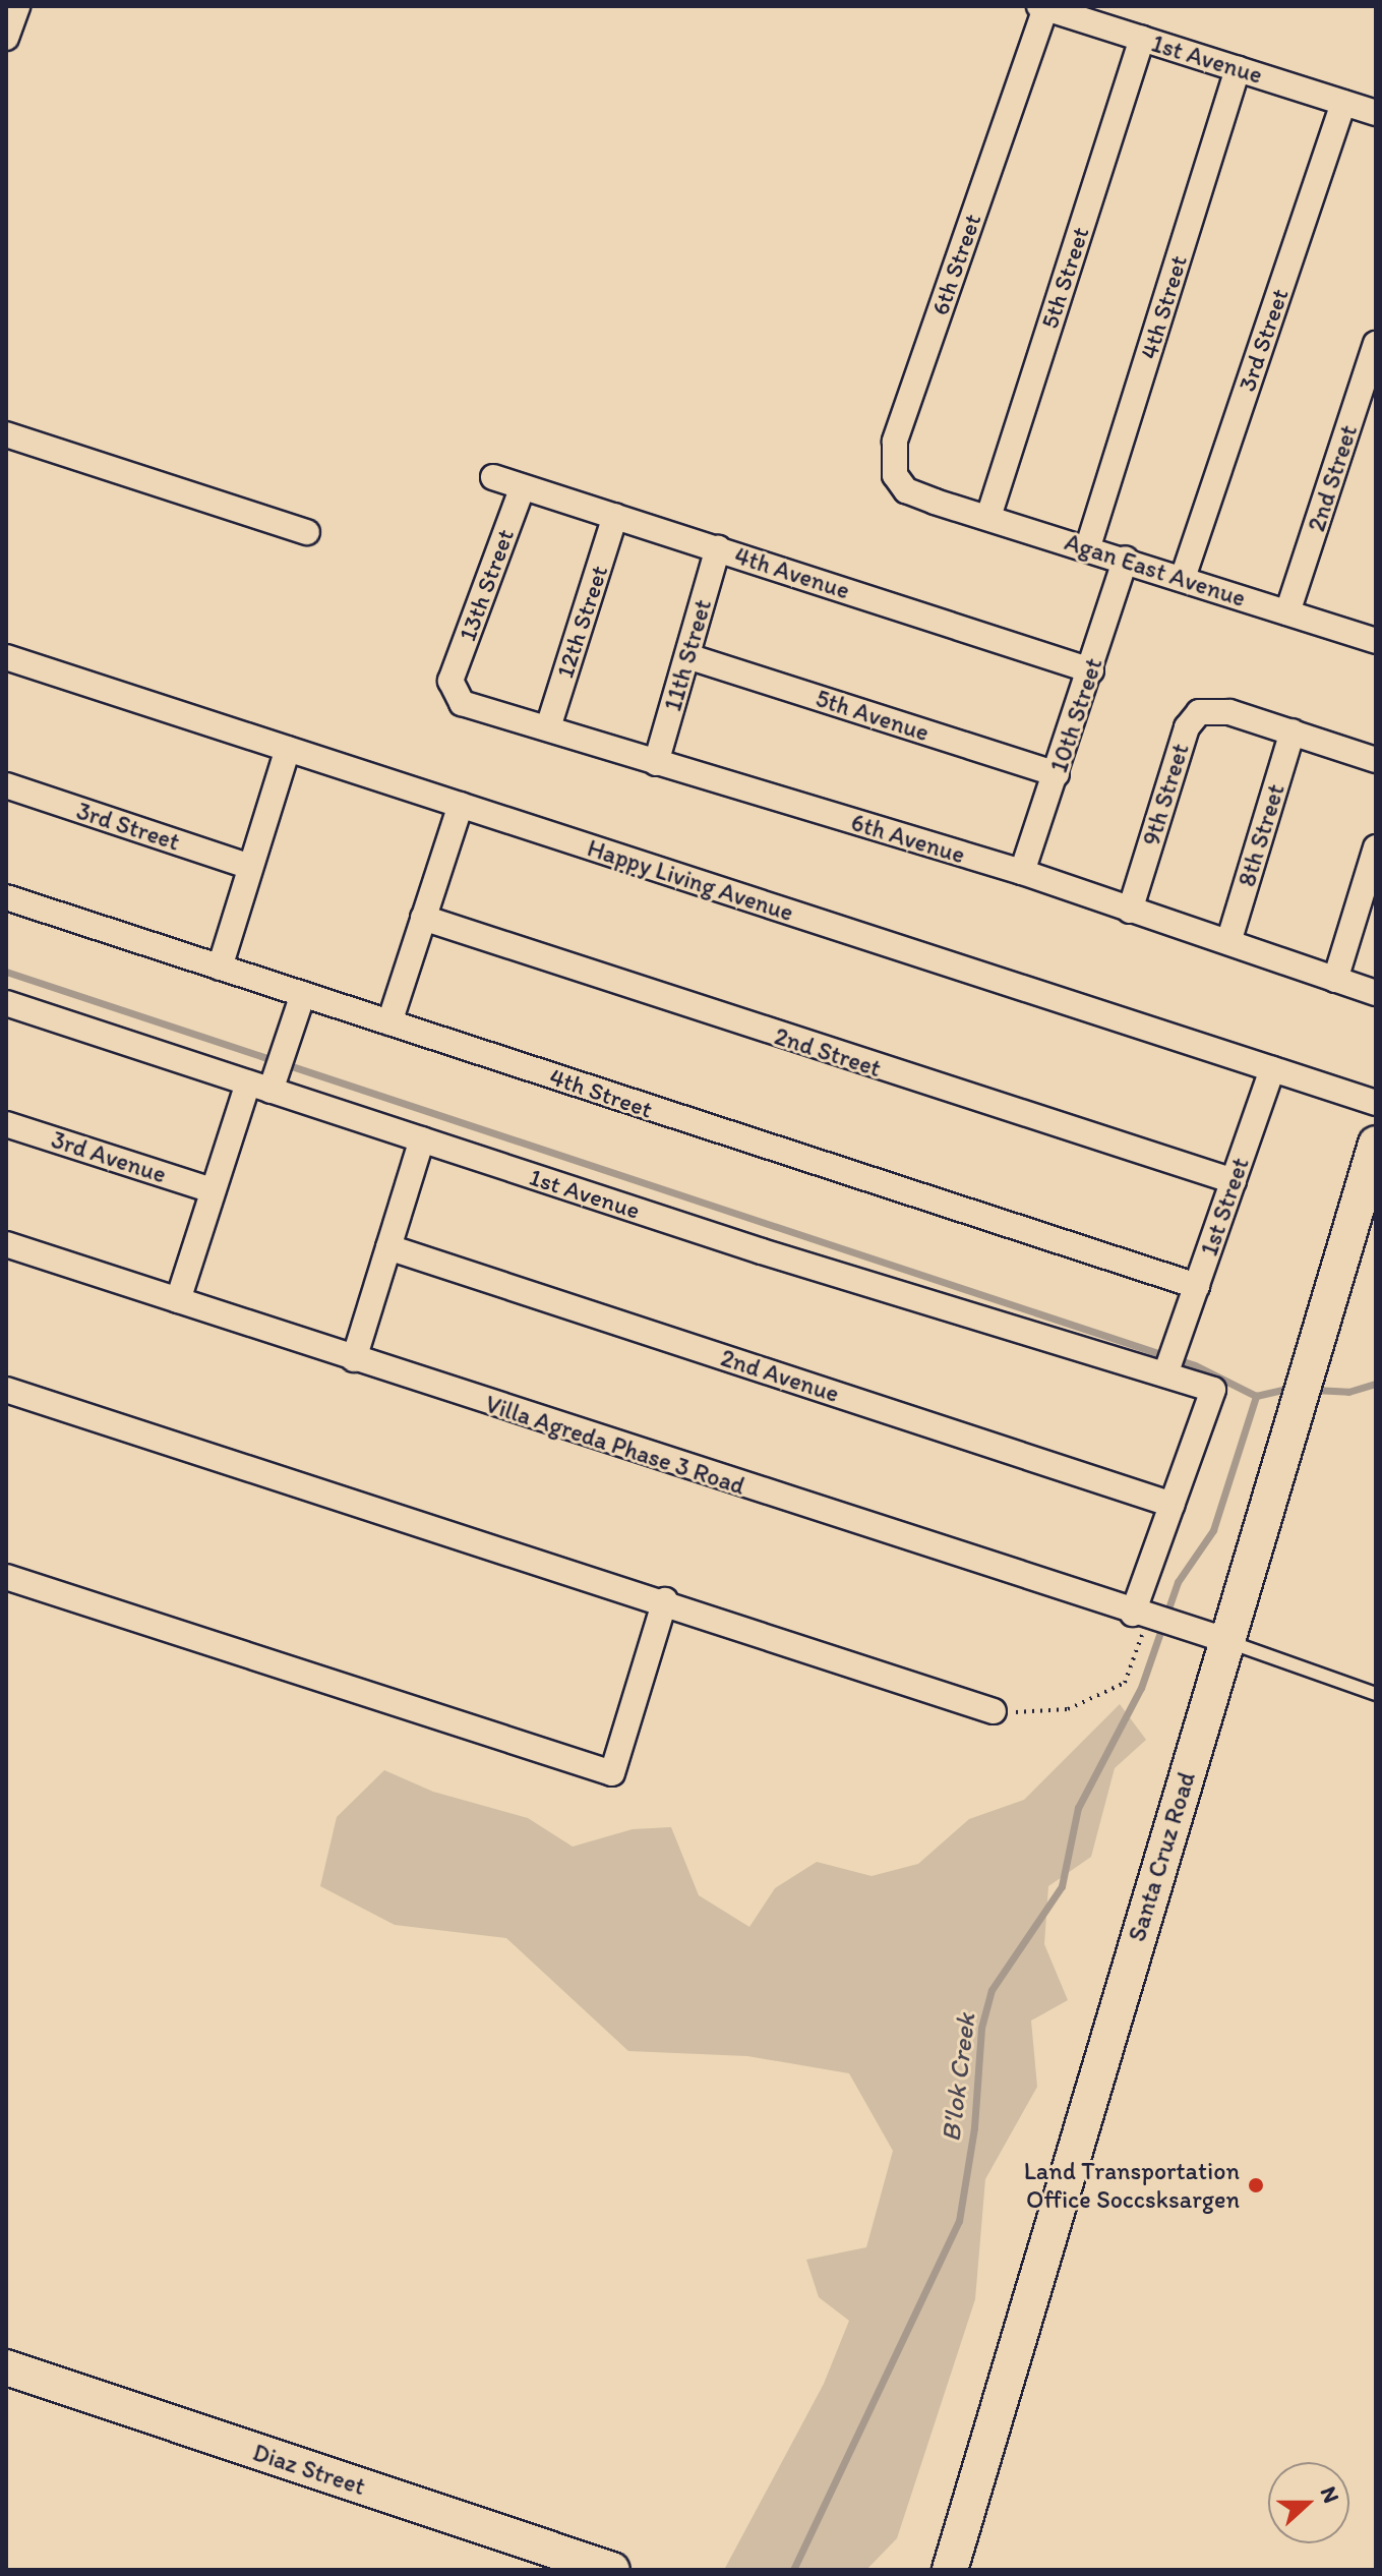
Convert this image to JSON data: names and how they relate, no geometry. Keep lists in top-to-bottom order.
{
  "streets": {
    "street": [
      "1st Avenue",
      "6th Street",
      "5th Street",
      "4th Street",
      "3rd Street",
      "2nd Street",
      "Agan East Avenue",
      "4th Avenue",
      "13th Street",
      "12th Street",
      "11th Street",
      "5th Avenue",
      "10th Street",
      "9th Street",
      "8th Street",
      "6th Avenue",
      "Happy Living Avenue",
      "3rd Avenue",
      "1st Street",
      "2nd Avenue",
      "Villa Agreda Phase 3 Road",
      "Santa Cruz Road",
      "Diaz Street"
    ]
  },
  "crossings": [
    ["1st Avenue", "6th Street"],
    ["1st Avenue", "5th Street"],
    ["1st Avenue", "4th Street"],
    ["1st Avenue", "3rd Street"],
    ["1st Avenue", "1st Street"],
    ["1st Avenue", "2nd Avenue"],
    ["6th Street", "Agan East Avenue"],
    ["5th Street", "Agan East Avenue"],
    ["4th Street", "Agan East Avenue"],
    ["4th Street", "1st Street"],
    ["3rd Street", "Agan East Avenue"],
    ["2nd Street", "Agan East Avenue"],
    ["2nd Street", "1st Street"],
    ["Agan East Avenue", "10th Street"],
    ["4th Avenue", "13th Street"],
    ["4th Avenue", "12th Street"],
    ["4th Avenue", "11th Street"],
    ["4th Avenue", "10th Street"],
    ["13th Street", "6th Avenue"],
    ["12th Street", "6th Avenue"],
    ["11th Street", "5th Avenue"],
    ["11th Street", "6th Avenue"],
    ["5th Avenue", "10th Street"],
    ["10th Street", "6th Avenue"],
    ["9th Street", "8th Street"],
    ["9th Street", "6th Avenue"],
    ["8th Street", "6th Avenue"],
    ["Happy Living Avenue", "1st Street"],
    ["Villa Agreda Phase 3 Road", "Santa Cruz Road"]
  ],
  "water": ["B'lok Creek"],
  "places": ["Land Transportation Office Soccsksargen"],
  "north": "right"
}
